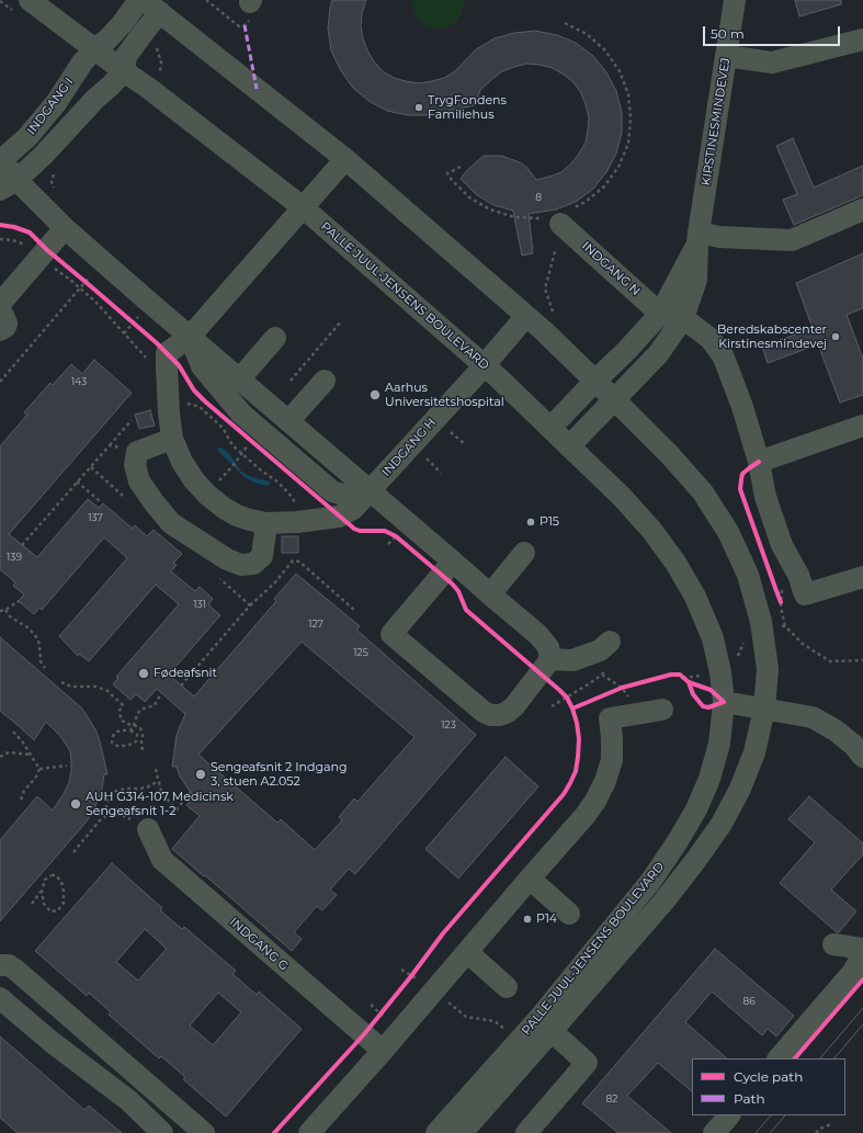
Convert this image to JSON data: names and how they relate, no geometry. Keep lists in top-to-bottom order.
{
  "streets": {
    "street": [
      "INDGANG I",
      "KIRSTINESMINDEVEJ",
      "INDGANG N",
      "PALLE JUUL-JENSENS BOULEVARD",
      "INDGANG H",
      "INDGANG G"
    ]
  },
  "crossings": [
    ["INDGANG I", "PALLE JUUL-JENSENS BOULEVARD"],
    ["KIRSTINESMINDEVEJ", "INDGANG N"],
    ["KIRSTINESMINDEVEJ", "PALLE JUUL-JENSENS BOULEVARD"],
    ["PALLE JUUL-JENSENS BOULEVARD", "INDGANG H"]
  ],
  "places": [
    "TrygFondens Familiehus",
    "Beredskabscenter Kirstinesmindevej",
    "Aarhus Universitetshospital",
    "P15",
    "Fødeafsnit",
    "Sengeafsnit 2 Indgang 3, stuen A2.052",
    "AUH G314-107 Medicinsk Sengeafsnit 1-2",
    "P14"
  ],
  "house_numbers": [
    "8",
    "143",
    "137",
    "139",
    "131",
    "127",
    "125",
    "123",
    "86",
    "82"
  ],
  "legend": ["Cycle path", "Path"],
  "scale_bar": "50 m"
}
